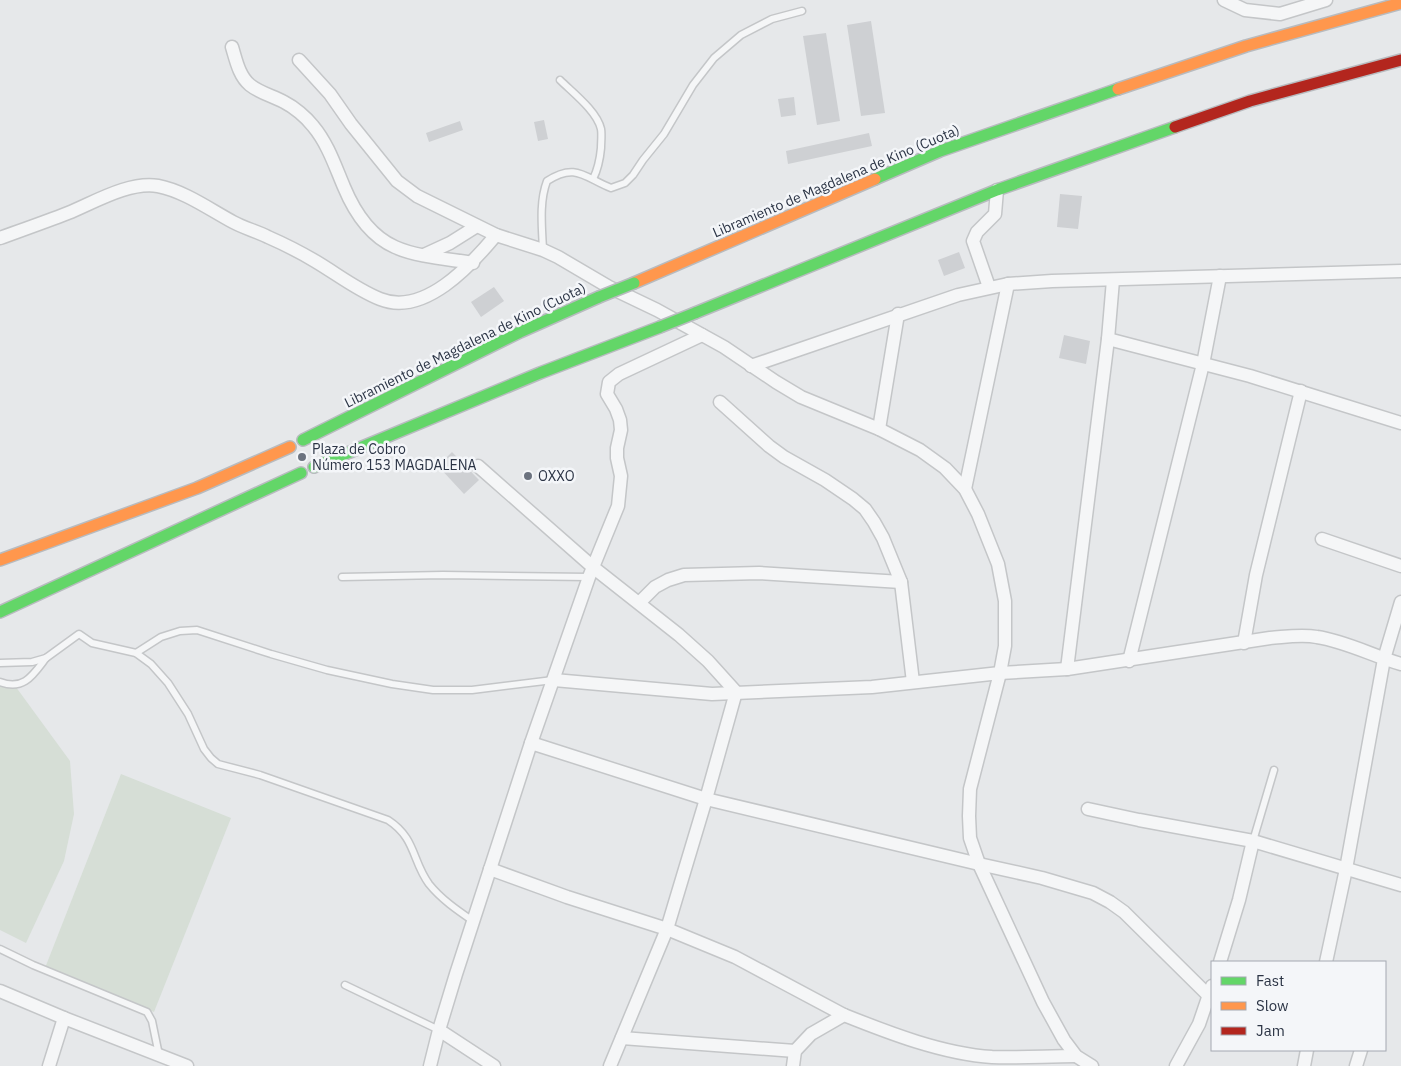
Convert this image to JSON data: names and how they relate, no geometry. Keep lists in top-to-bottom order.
{
  "streets": {
    "highway": ["Libramiento de Magdalena de Kino (Cuota)"]
  },
  "places": ["Plaza de Cobro Número 153 MAGDALENA", "OXXO"],
  "legend": ["Fast", "Slow", "Jam"]
}
